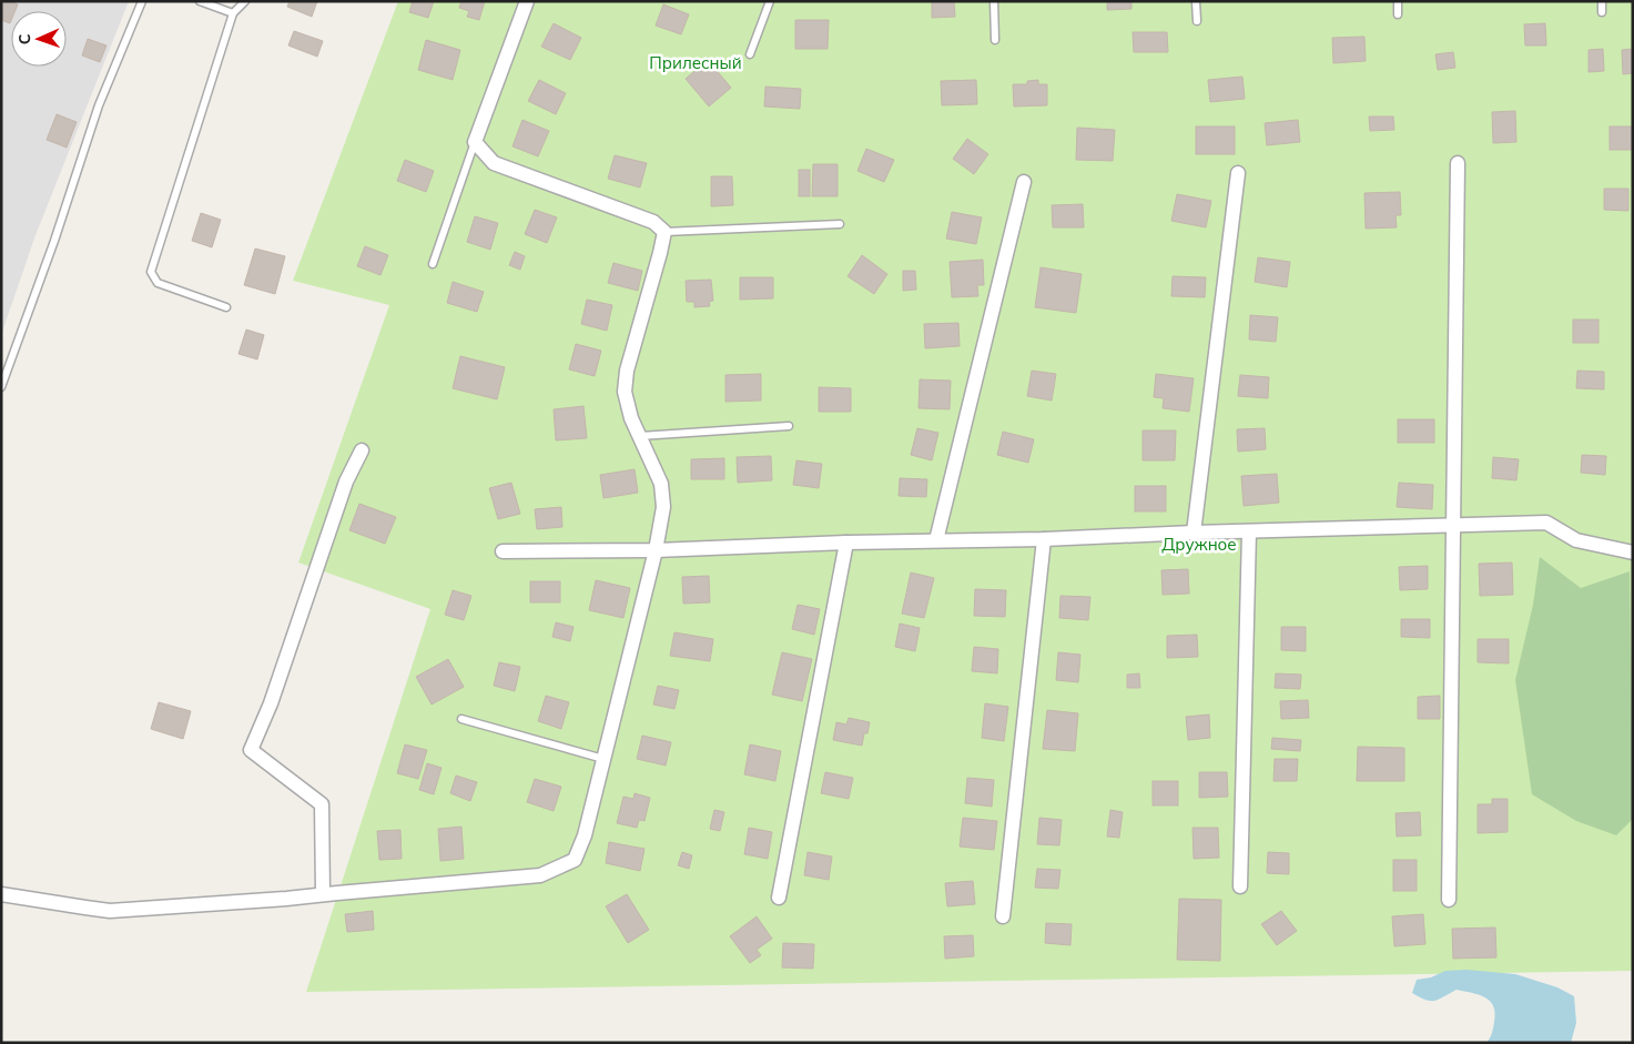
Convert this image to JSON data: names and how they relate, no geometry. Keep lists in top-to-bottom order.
{
  "parks": ["Прилесный", "Дружное"],
  "north": "left"
}
